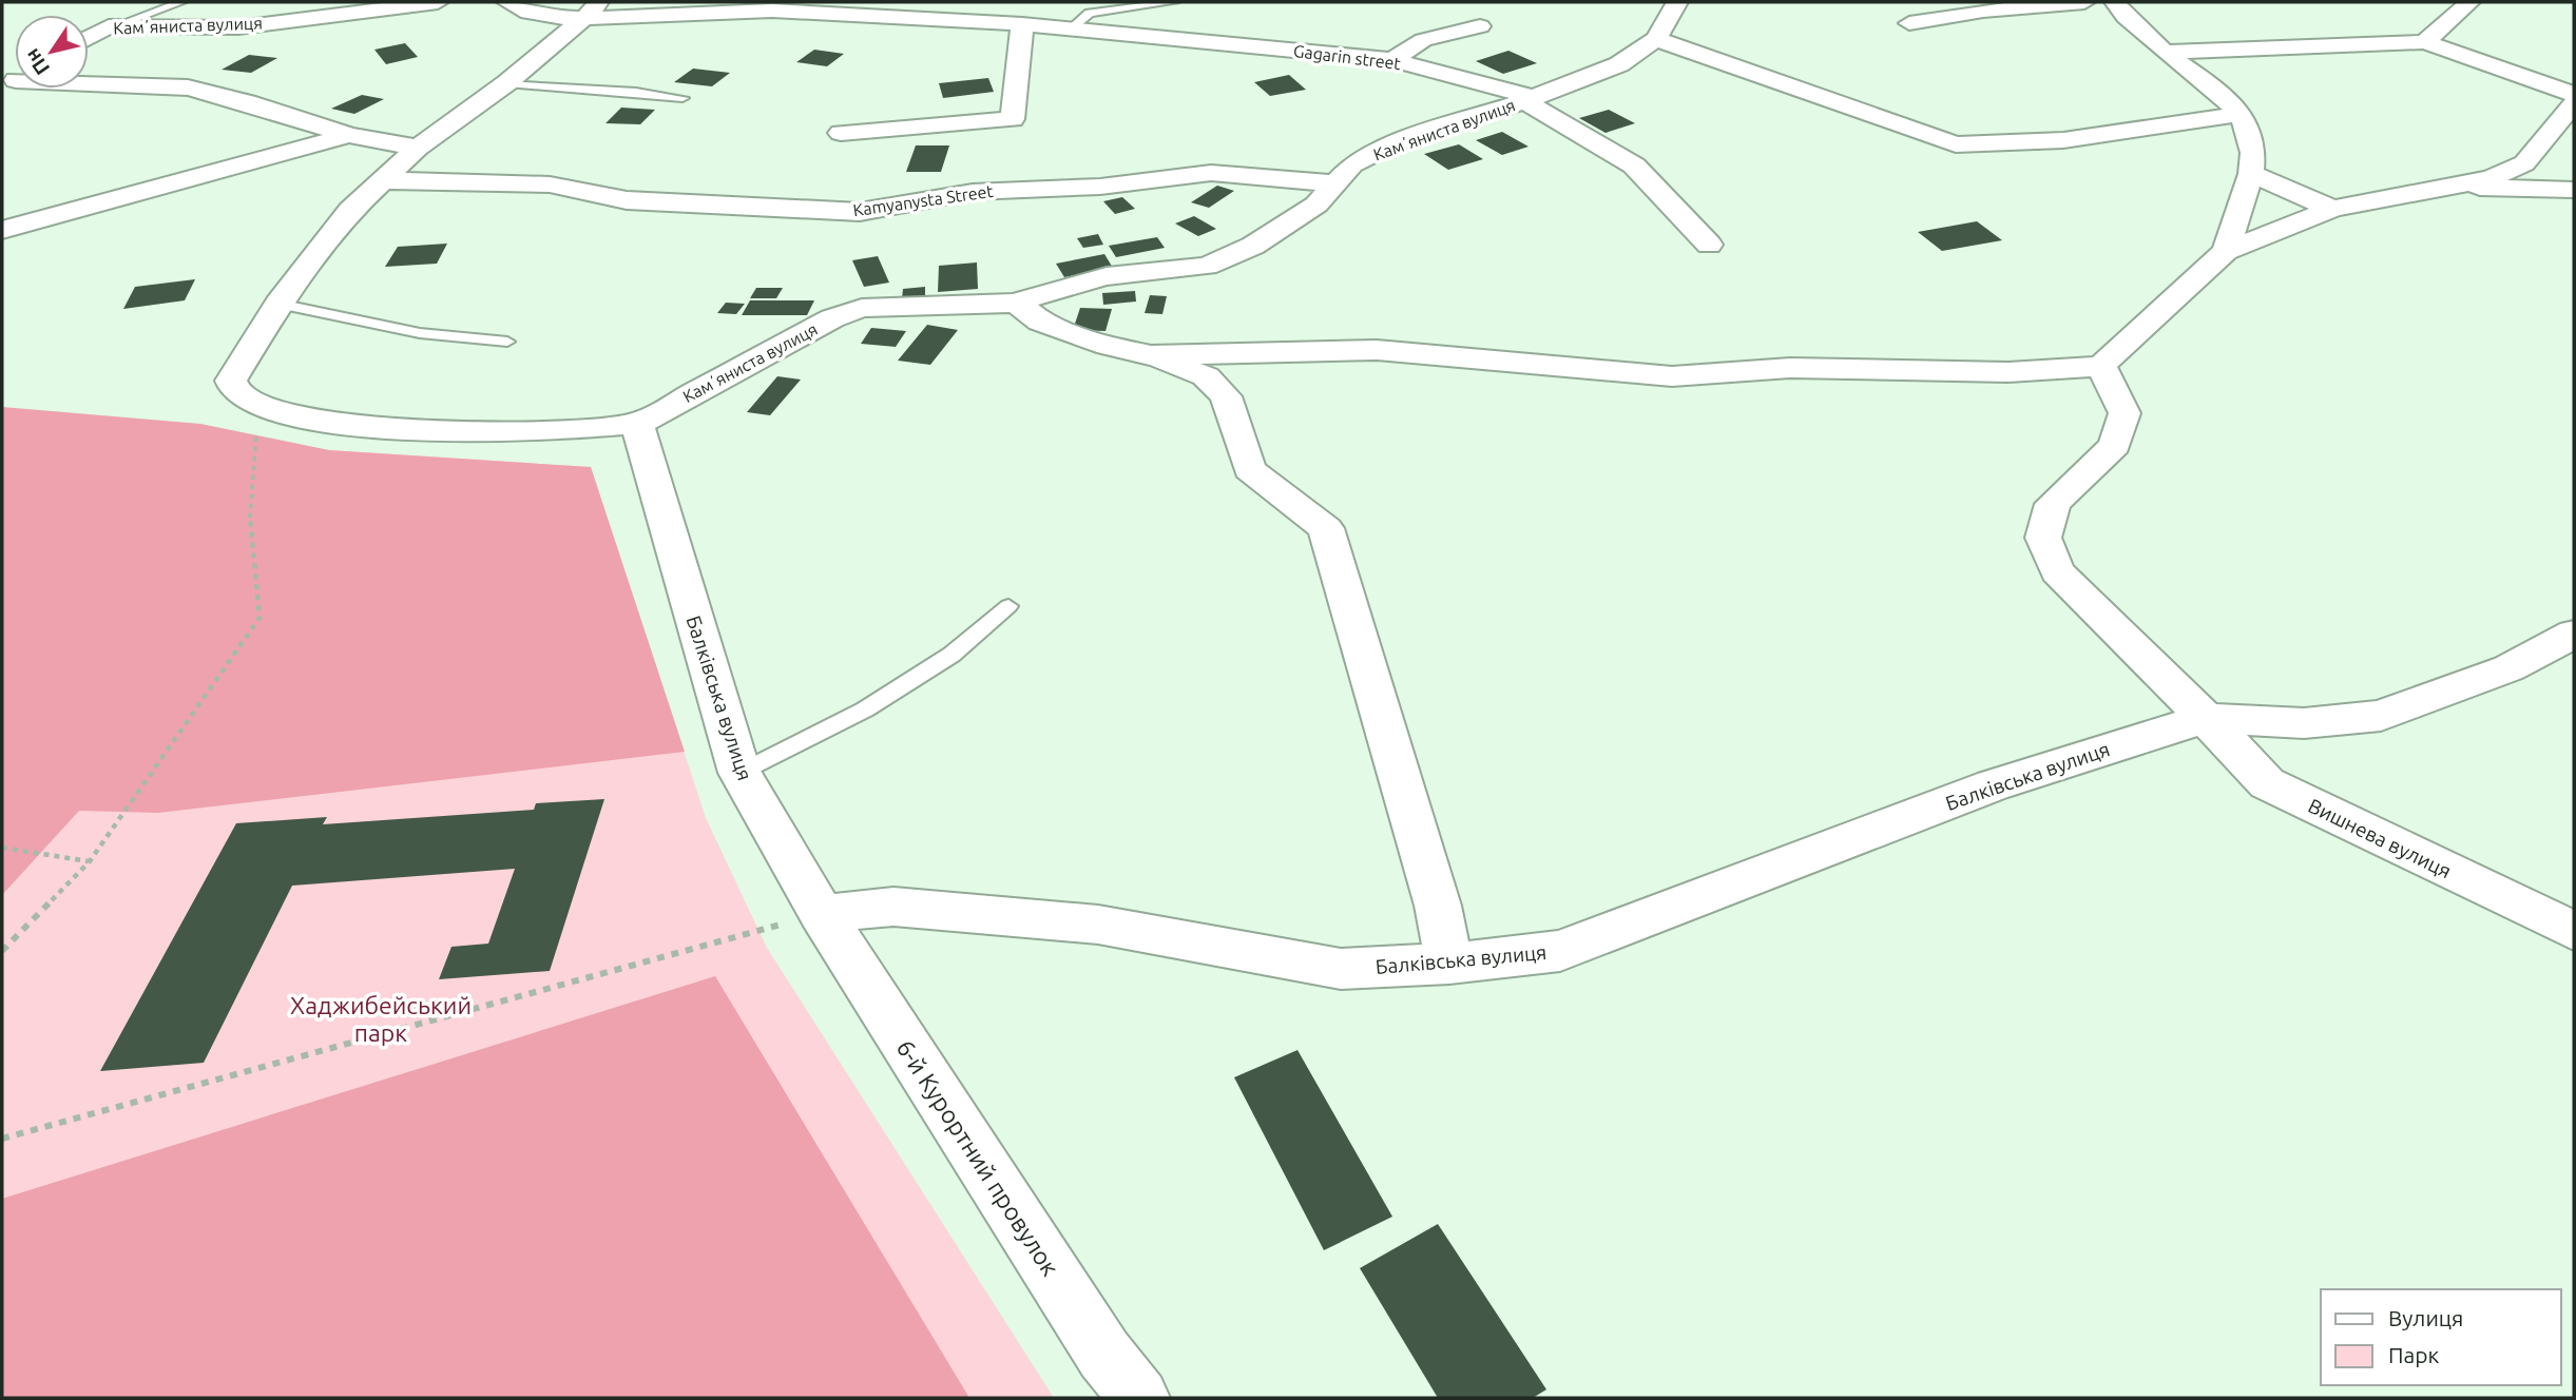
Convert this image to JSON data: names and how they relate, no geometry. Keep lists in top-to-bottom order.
{
  "streets": {
    "street": [
      "Камʼяниста вулиця",
      "Gagarin street",
      "Kamyanysta Street",
      "Балківська вулиця",
      "Вишнева вулиця",
      "6-й Курортний провулок"
    ]
  },
  "crossings": [
    ["Камʼяниста вулиця", "Gagarin street"],
    ["Камʼяниста вулиця", "Kamyanysta Street"],
    ["Камʼяниста вулиця", "Балківська вулиця"],
    ["Балківська вулиця", "Вишнева вулиця"],
    ["Балківська вулиця", "6-й Курортний провулок"]
  ],
  "parks": ["Хаджибейський парк"],
  "legend": ["Вулиця", "Парк"],
  "north": "bottom left"
}
